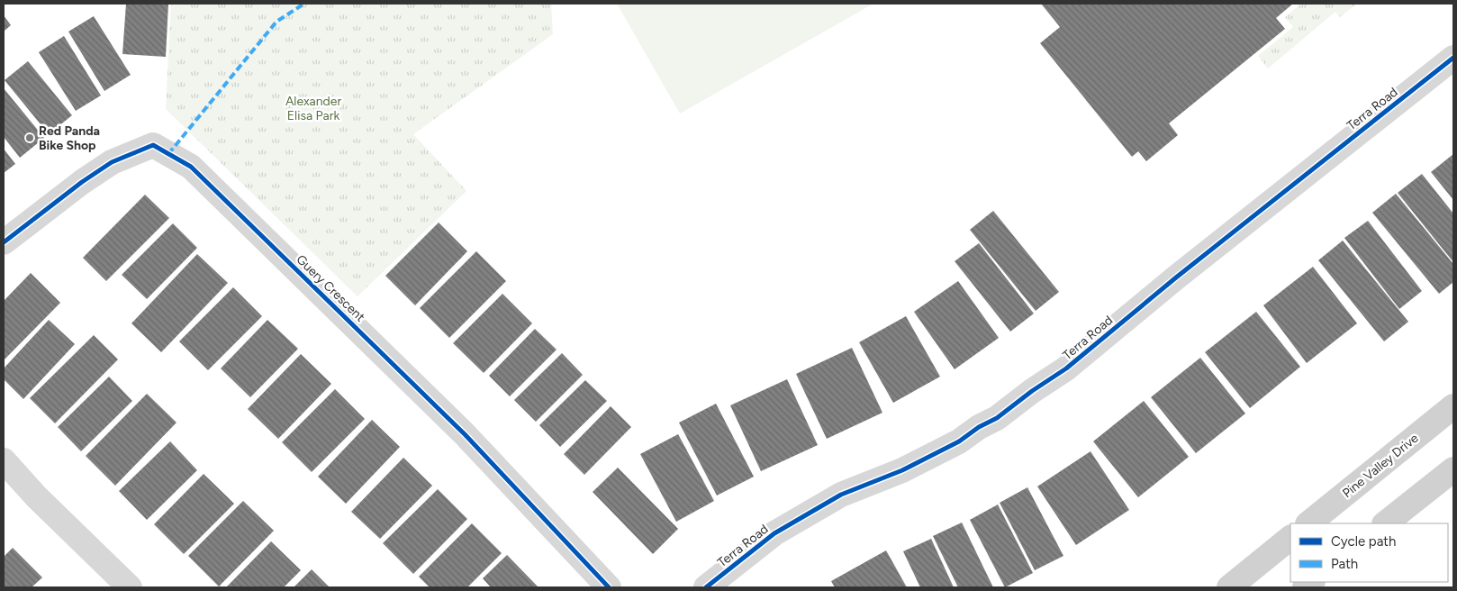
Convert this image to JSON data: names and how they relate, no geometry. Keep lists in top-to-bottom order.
{
  "streets": {
    "main road": ["Pine Valley Drive"],
    "street": ["Terra Road", "Guery Crescent"]
  },
  "parks": ["Alexander Elisa Park"],
  "places": ["Red Panda Bike Shop"],
  "legend": ["Cycle path", "Path"]
}
